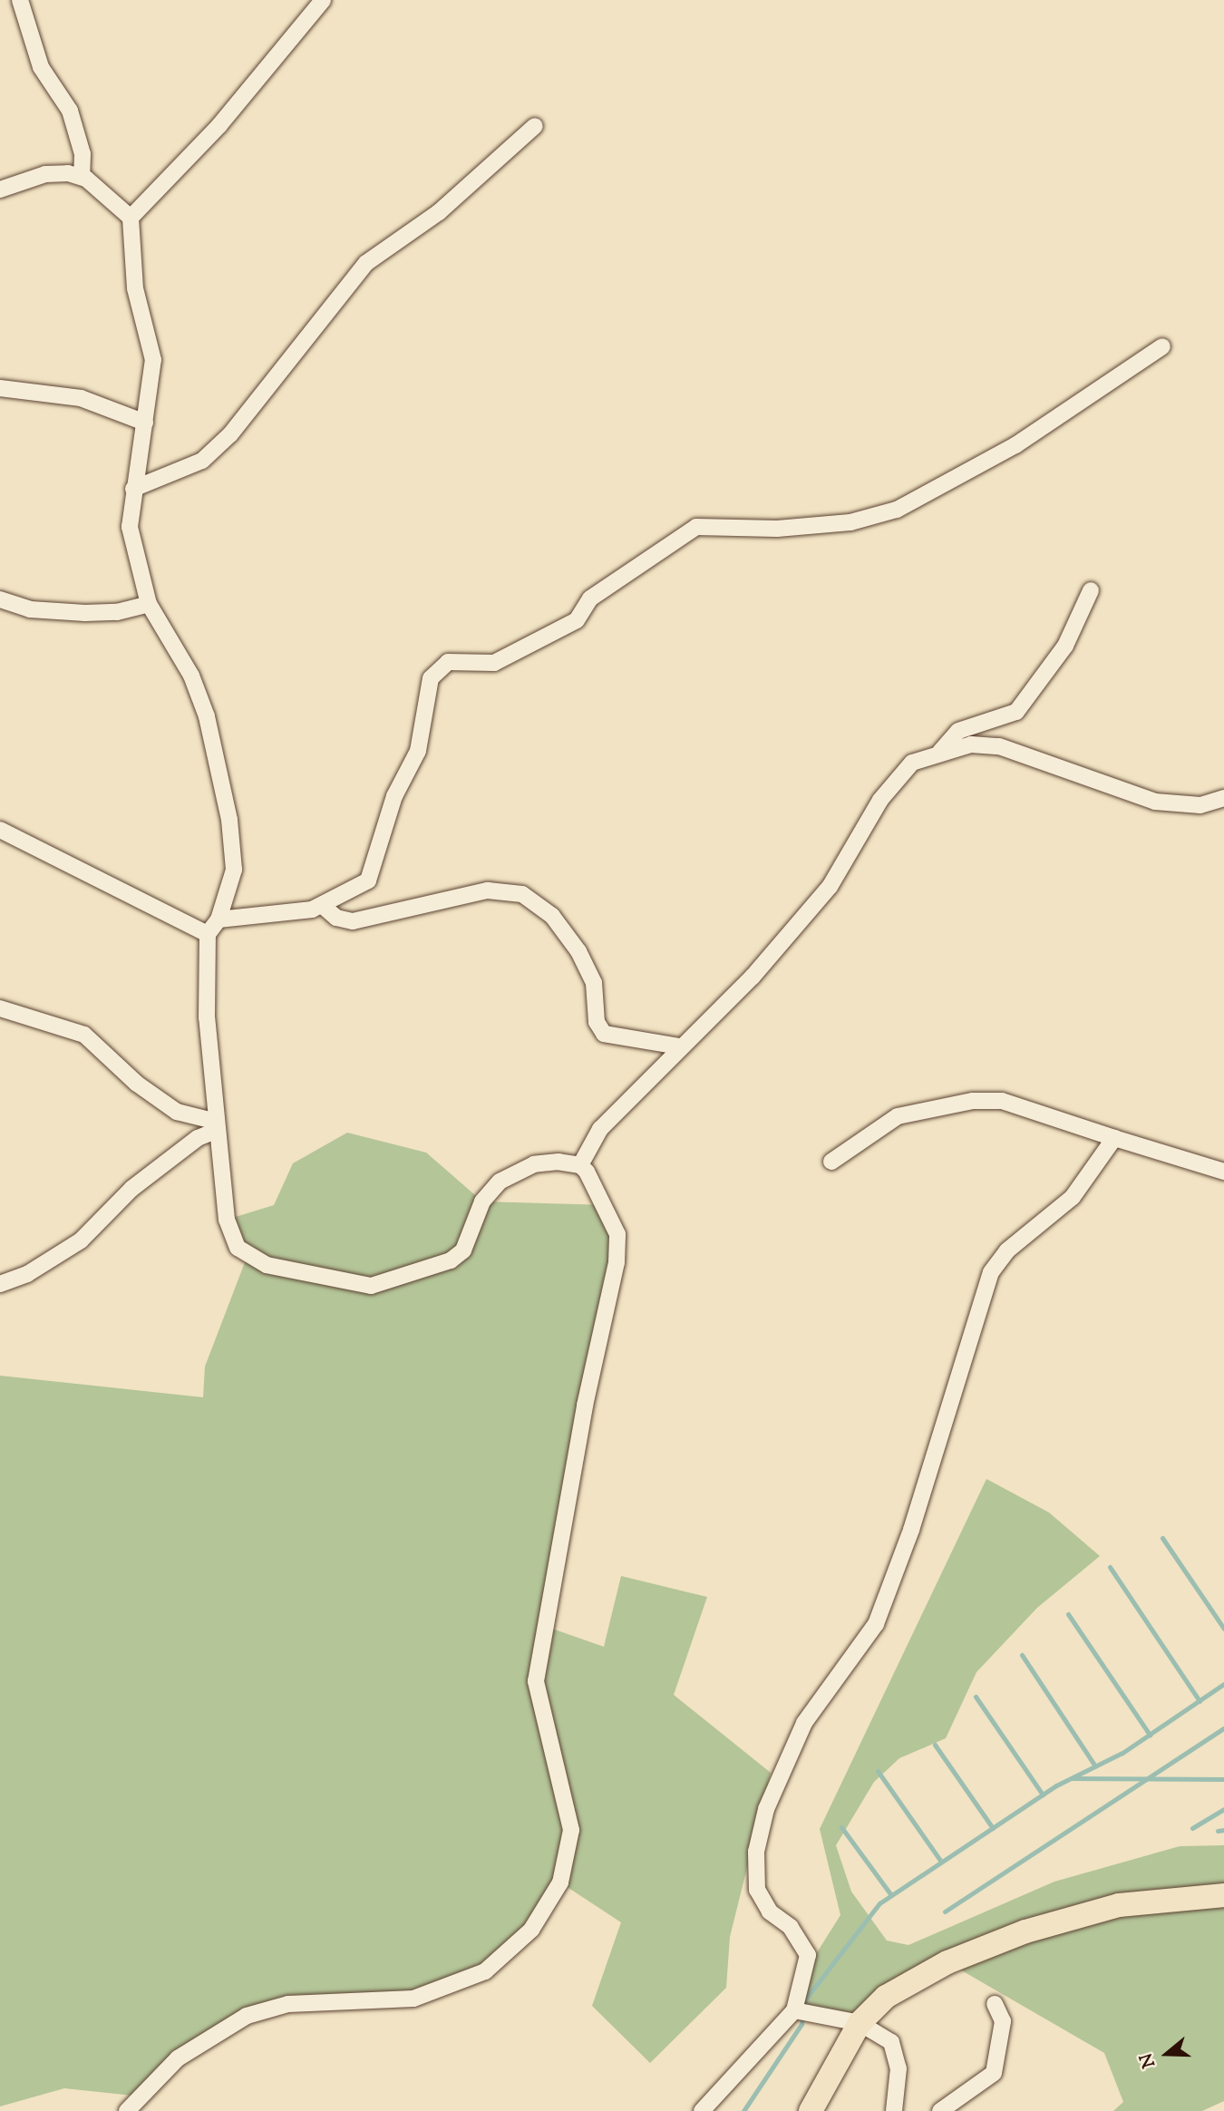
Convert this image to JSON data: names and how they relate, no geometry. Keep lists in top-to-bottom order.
{
  "north": "left"
}
